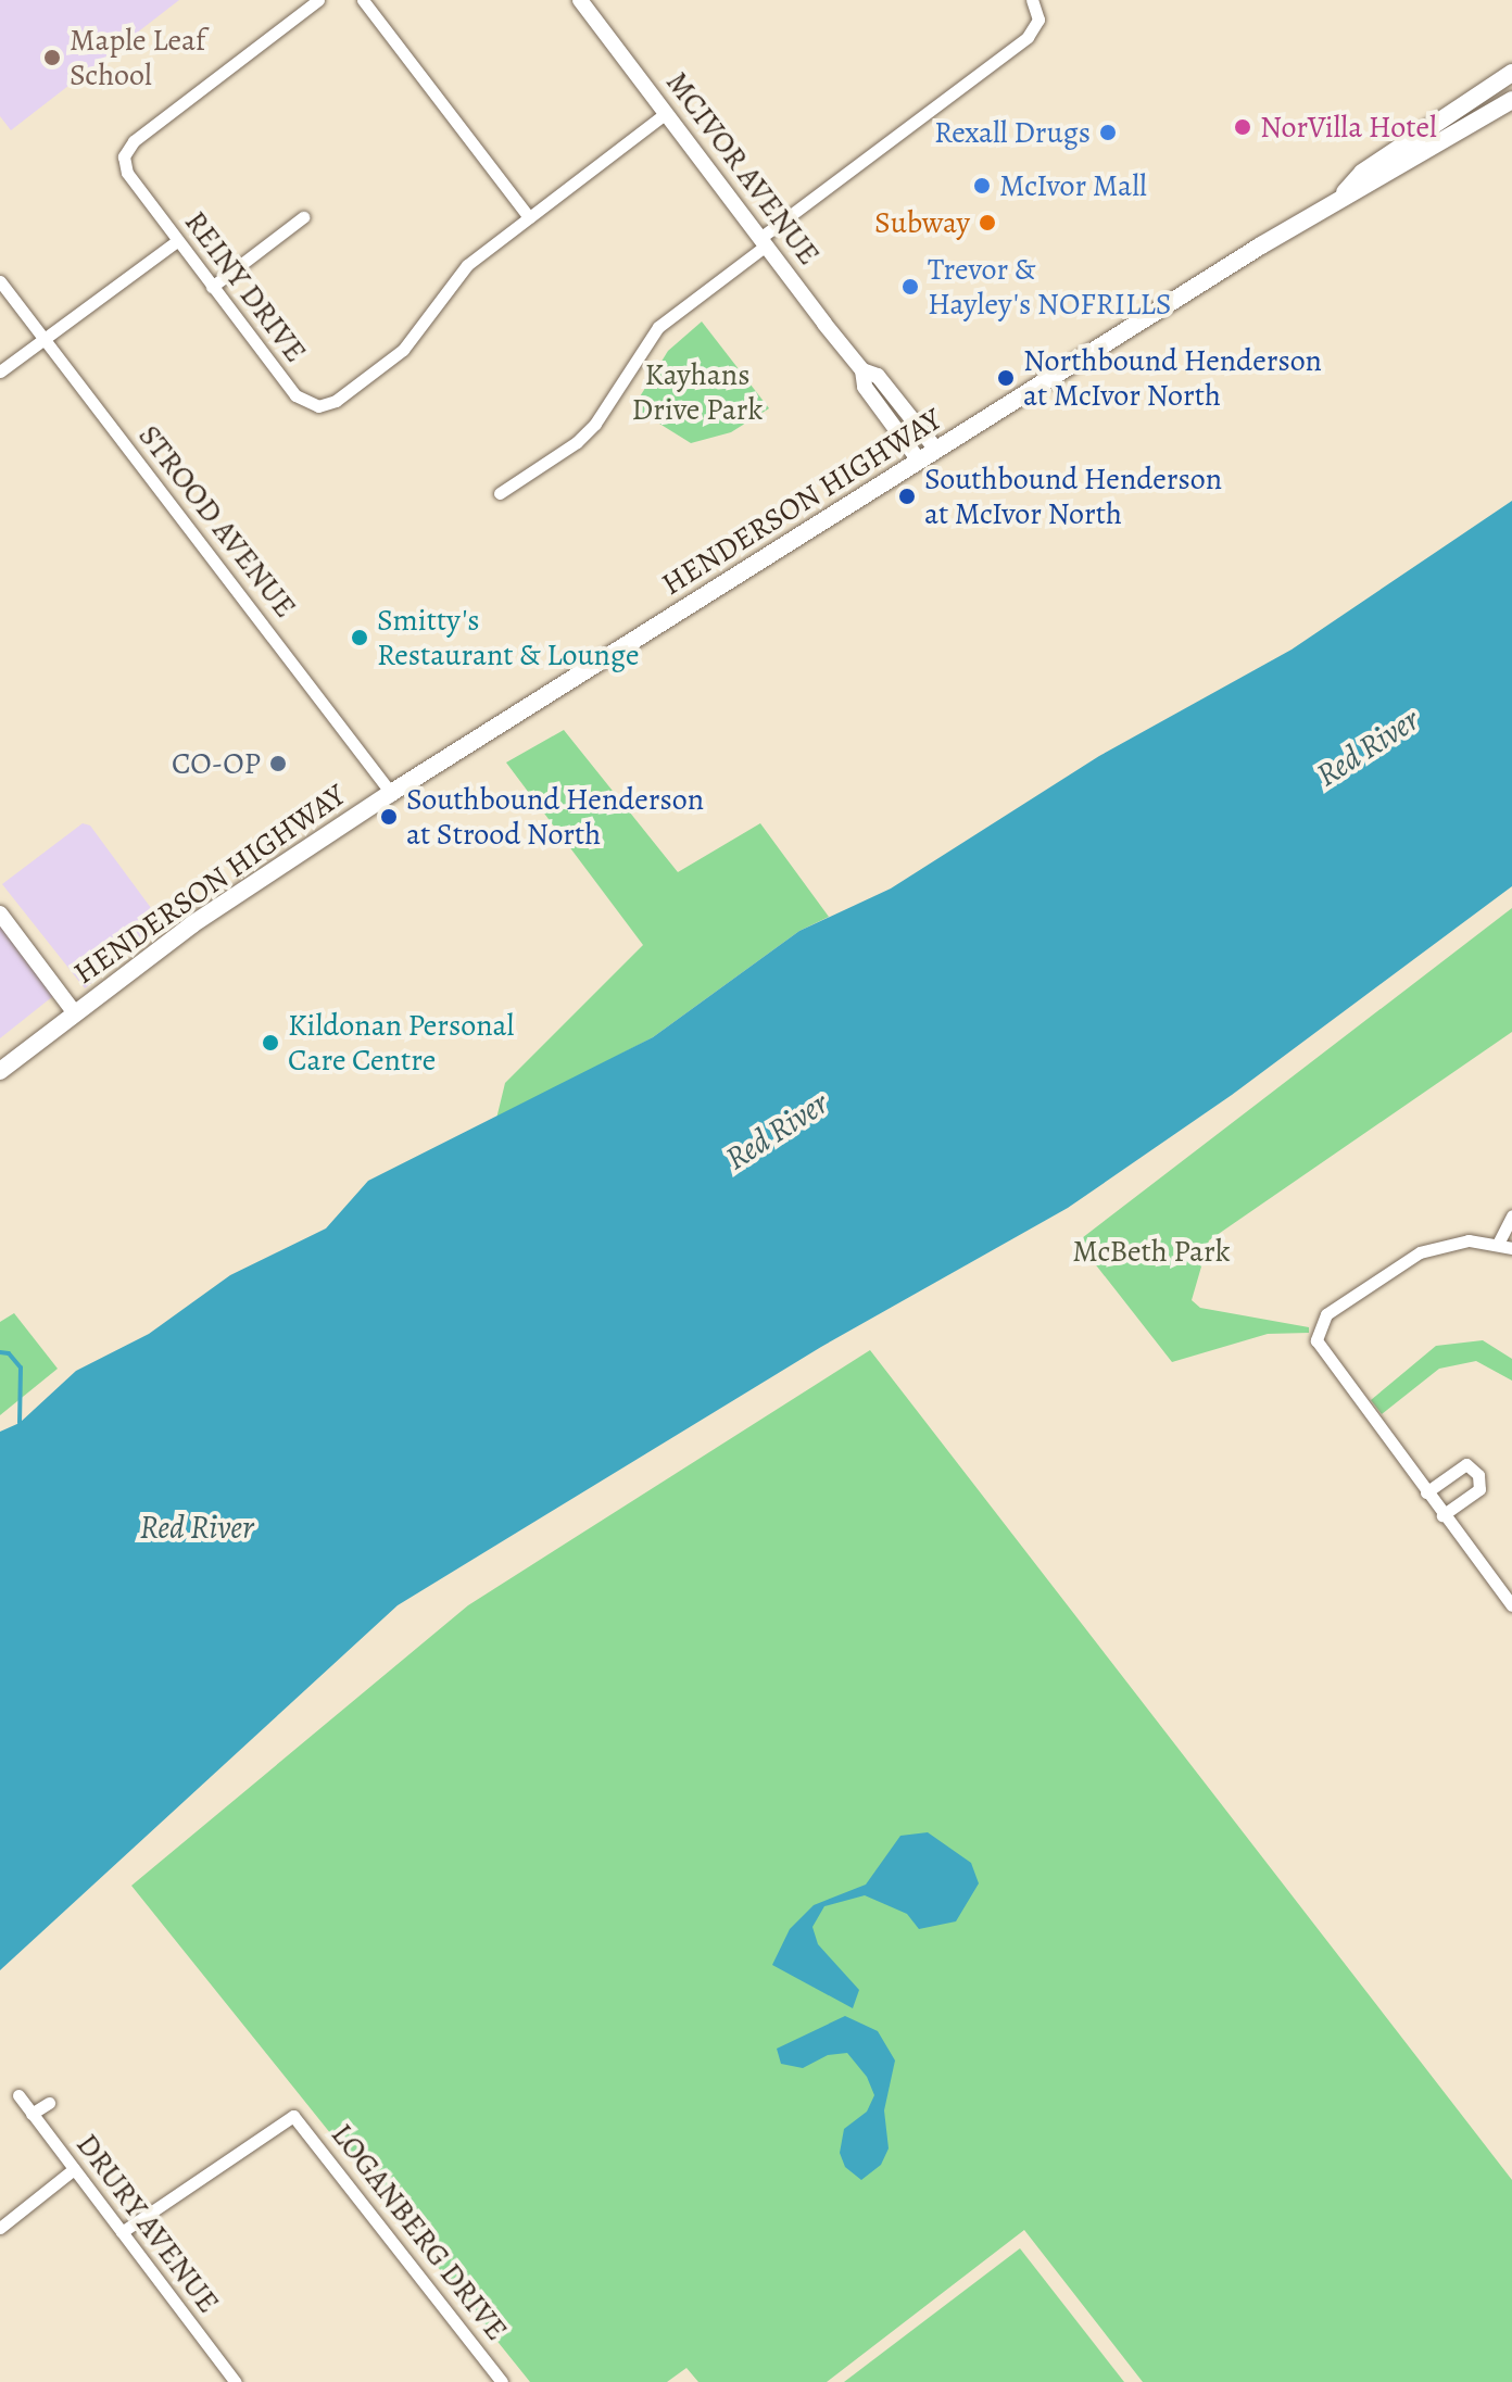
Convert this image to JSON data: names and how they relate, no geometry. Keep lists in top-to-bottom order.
{
  "streets": {
    "main road": ["HENDERSON HIGHWAY"],
    "street": [
      "MCIVOR AVENUE",
      "REINY DRIVE",
      "STROOD AVENUE",
      "DRURY AVENUE",
      "LOGANBERG DRIVE"
    ]
  },
  "crossings": [
    ["MCIVOR AVENUE", "REINY DRIVE"],
    ["MCIVOR AVENUE", "HENDERSON HIGHWAY"],
    ["HENDERSON HIGHWAY", "STROOD AVENUE"],
    ["DRURY AVENUE", "LOGANBERG DRIVE"]
  ],
  "water": ["Red River"],
  "parks": ["Kayhans Drive Park", "McBeth Park"],
  "places": [
    "Maple Leaf School",
    "NorVilla Hotel",
    "Rexall Drugs",
    "McIvor Mall",
    "Subway",
    "Trevor & Hayley's NOFRILLS",
    "Northbound Henderson at McIvor North",
    "Southbound Henderson at McIvor North",
    "Smitty's Restaurant & Lounge",
    "CO-OP",
    "Southbound Henderson at Strood North",
    "Kildonan Personal Care Centre"
  ]
}
